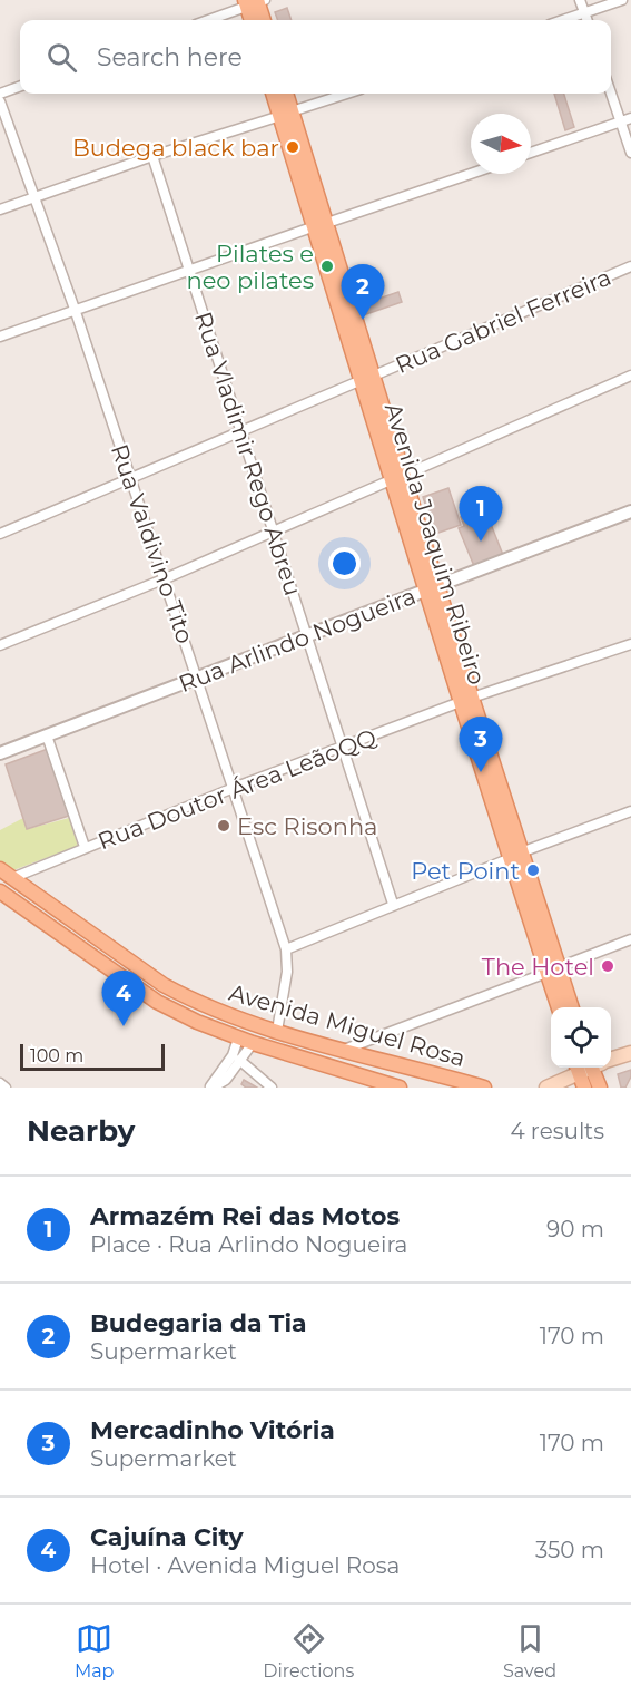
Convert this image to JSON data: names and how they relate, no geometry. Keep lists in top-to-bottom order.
{
  "streets": {
    "main road": ["Avenida Joaquim Ribeiro", "Avenida Miguel Rosa"],
    "street": [
      "Rua Gabriel Ferreira",
      "Rua Vladimir Rego Abreu",
      "Rua Valdivino Tito",
      "Rua Arlindo Nogueira",
      "Rua Doutor Área LeãoQQ"
    ]
  },
  "crossings": [
    ["Rua Gabriel Ferreira", "Rua Vladimir Rego Abreu"],
    ["Rua Gabriel Ferreira", "Rua Valdivino Tito"],
    ["Rua Gabriel Ferreira", "Avenida Joaquim Ribeiro"],
    ["Rua Vladimir Rego Abreu", "Rua Arlindo Nogueira"],
    ["Rua Vladimir Rego Abreu", "Rua Doutor Área LeãoQQ"],
    ["Rua Valdivino Tito", "Rua Arlindo Nogueira"],
    ["Rua Valdivino Tito", "Rua Doutor Área LeãoQQ"],
    ["Rua Valdivino Tito", "Avenida Miguel Rosa"],
    ["Avenida Joaquim Ribeiro", "Rua Arlindo Nogueira"],
    ["Avenida Joaquim Ribeiro", "Rua Doutor Área LeãoQQ"],
    ["Rua Doutor Área LeãoQQ", "Avenida Miguel Rosa"]
  ],
  "places": [
    "Budega black bar",
    "Pilates e neo pilates",
    "Esc Risonha",
    "Pet Point",
    "The Hotel"
  ],
  "scale_bar": "100 m",
  "north": "right",
  "page": {
    "search": "Search here",
    "pins": [
      "2",
      "1",
      "3",
      "4"
    ],
    "scale": "100 m",
    "heading": ["Nearby", "4 results"],
    "list": [
      {
        "mark": "1",
        "name": "Armazém Rei das Motos",
        "note": "Place · Rua Arlindo Nogueira",
        "value": "90 m"
      },
      {
        "mark": "2",
        "name": "Budegaria da Tia",
        "note": "Supermarket",
        "value": "170 m"
      },
      {
        "mark": "3",
        "name": "Mercadinho Vitória",
        "note": "Supermarket",
        "value": "170 m"
      },
      {
        "mark": "4",
        "name": "Cajuína City",
        "note": "Hotel · Avenida Miguel Rosa",
        "value": "350 m"
      }
    ],
    "nav": ["Map", "Directions", "Saved"]
  }
}
